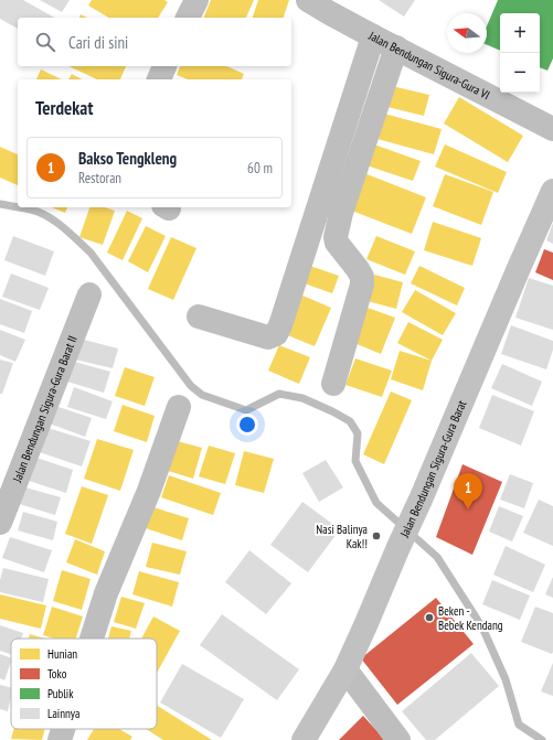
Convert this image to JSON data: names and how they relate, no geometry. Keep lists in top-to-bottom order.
{
  "streets": {
    "main road": ["Jalan Bendungan Sigura-Gura Barat"],
    "street": ["Jalan Bendungan Sigura-Gura VI", "Jalan Bendungan Sigura-Gura Barat II"]
  },
  "places": ["Nasi Balinya Kak!!", "Beken - Bebek Kendang"],
  "legend": [
    "Hunian",
    "Toko",
    "Publik",
    "Lainnya"
  ],
  "north": "left",
  "page": {
    "map_buttons": ["+", "−"],
    "search": "Cari di sini",
    "heading": "Terdekat",
    "list": [
      {
        "mark": "1",
        "name": "Bakso Tengkleng",
        "note": "Restoran",
        "value": "60 m"
      }
    ],
    "pins": "1"
  }
}
